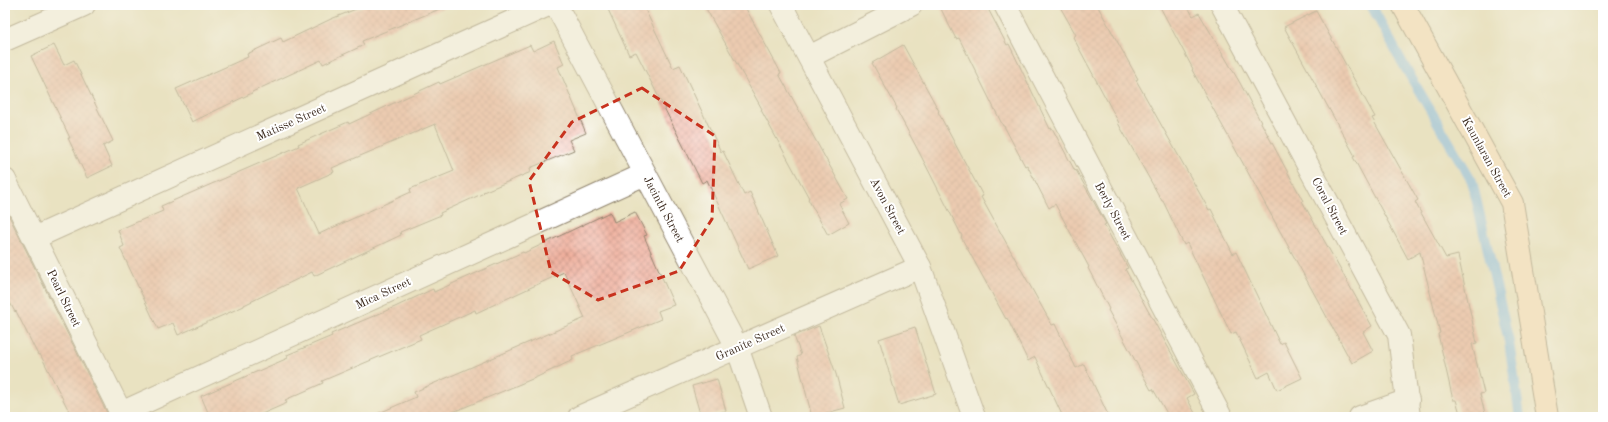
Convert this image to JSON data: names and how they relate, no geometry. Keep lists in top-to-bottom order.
{
  "streets": {
    "street": [
      "Matisse Street",
      "Kaunlaran Street",
      "Avon Street",
      "Coral Street",
      "Jacinth Street",
      "Berly Street",
      "Mica Street",
      "Pearl Street",
      "Granite Street"
    ]
  },
  "crossings": [
    ["Matisse Street", "Pearl Street"],
    ["Avon Street", "Granite Street"],
    ["Jacinth Street", "Mica Street"],
    ["Jacinth Street", "Granite Street"],
    ["Mica Street", "Pearl Street"]
  ]
}
